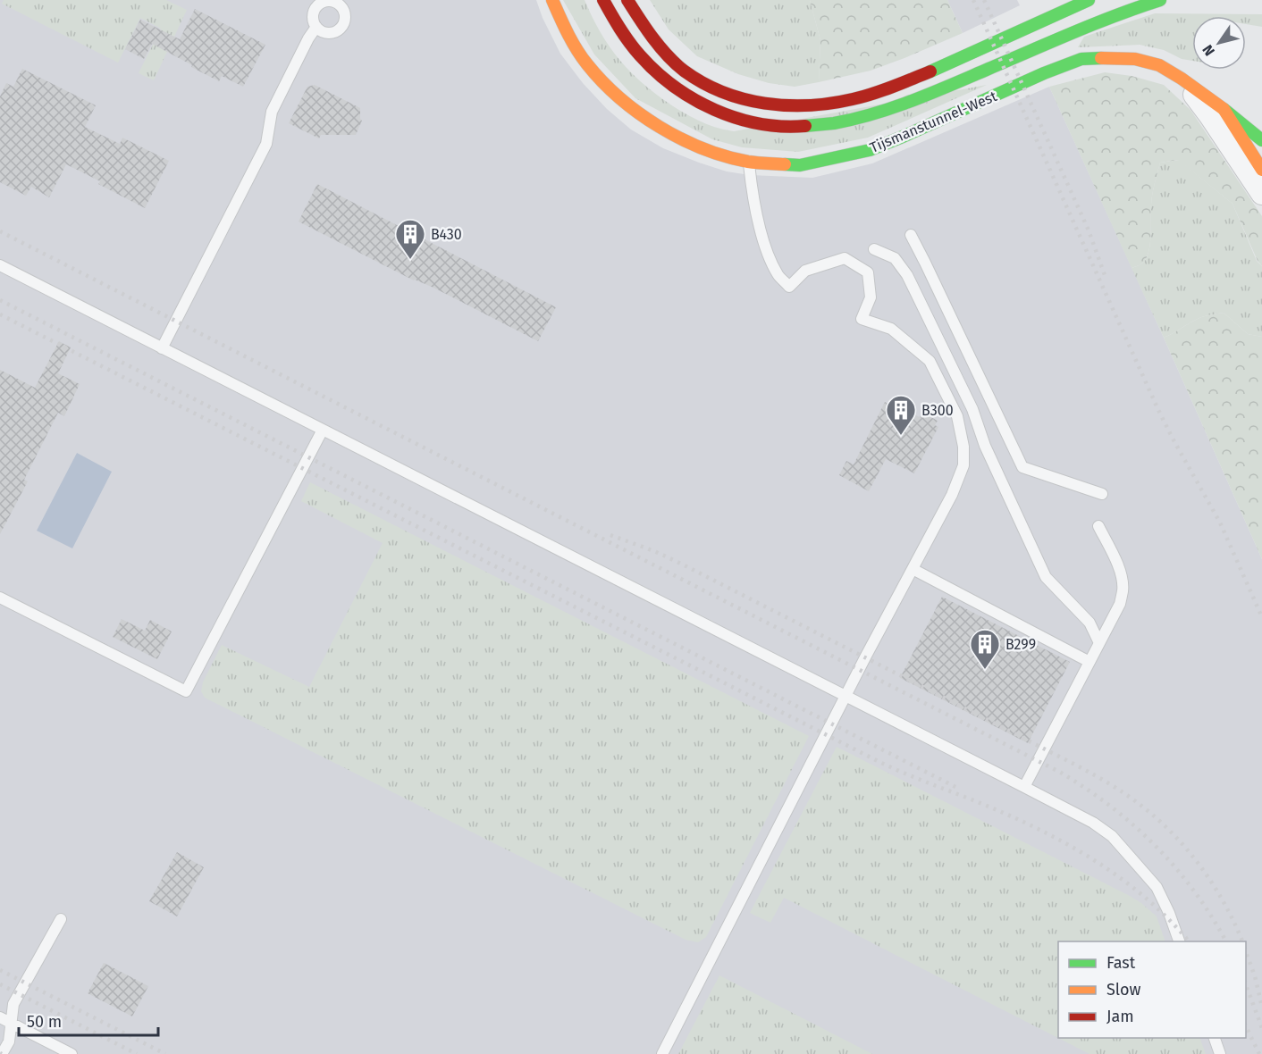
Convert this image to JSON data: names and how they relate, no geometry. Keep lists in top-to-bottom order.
{
  "streets": {
    "main road": ["Tijsmanstunnel-West"]
  },
  "places": {
    "building": ["B430", "B300", "B299"]
  },
  "legend": ["Fast", "Slow", "Jam"],
  "scale_bar": "50 m",
  "north": "bottom left"
}
